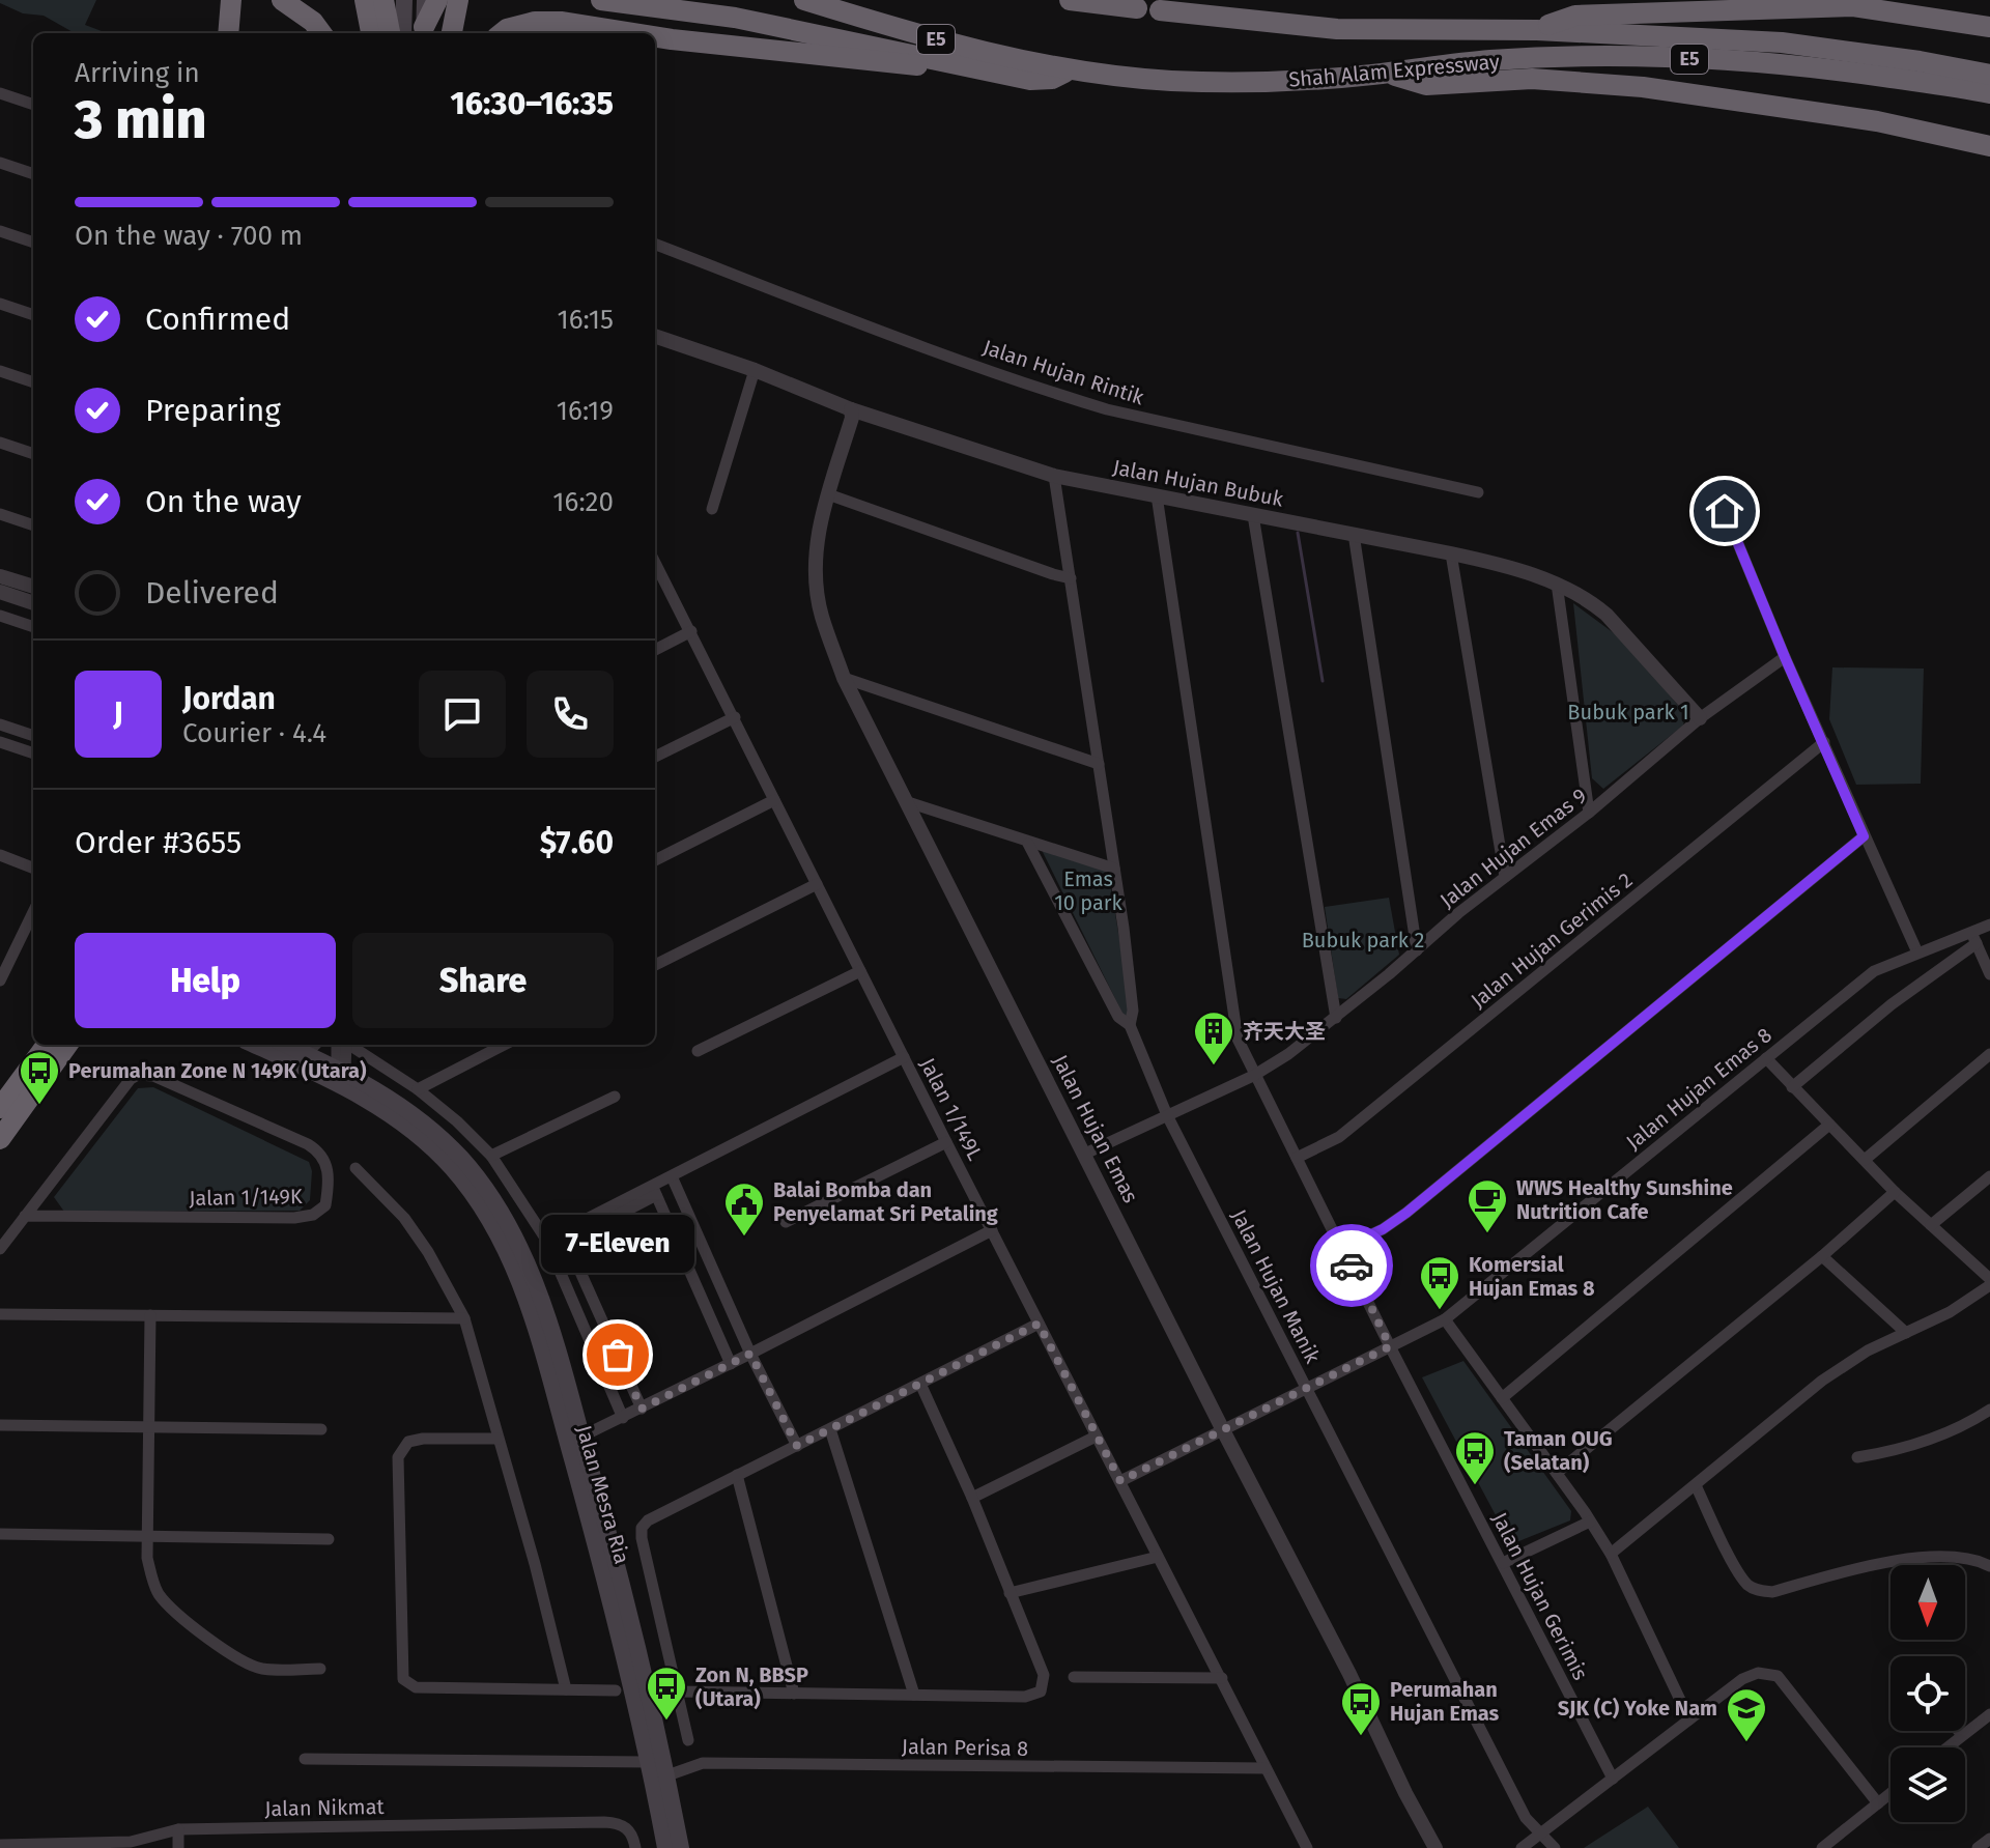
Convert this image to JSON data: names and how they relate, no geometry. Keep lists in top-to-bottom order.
{
  "streets": {
    "highway": ["E5", "Shah Alam Expressway"],
    "main road": ["Jalan Mesra Ria"],
    "street": [
      "Jalan Hujan Rintik",
      "Jalan Hujan Bubuk",
      "Jalan Hujan Emas 9",
      "Jalan Hujan Gerimis 2",
      "Jalan Hujan Emas 8",
      "Jalan 1/149L",
      "Jalan Hujan Emas",
      "Jalan 1/149K",
      "Jalan Hujan Manik",
      "Jalan Hujan Gerimis",
      "Jalan Perisa 8",
      "Jalan Nikmat"
    ]
  },
  "crossings": [
    ["Jalan Hujan Bubuk", "Jalan Hujan Emas 9"],
    ["Jalan Hujan Bubuk", "Jalan Hujan Emas"],
    ["Jalan Hujan Bubuk", "Jalan Hujan Gerimis"],
    ["Jalan Hujan Emas 9", "Jalan Hujan Emas"],
    ["Jalan Hujan Emas 9", "Jalan Hujan Manik"],
    ["Jalan Hujan Emas 9", "Jalan Hujan Gerimis"],
    ["Jalan Hujan Gerimis 2", "Jalan Hujan Gerimis"],
    ["Jalan Hujan Emas 8", "Jalan 1/149L"],
    ["Jalan Hujan Emas 8", "Jalan Hujan Emas"],
    ["Jalan Hujan Emas 8", "Jalan Hujan Manik"],
    ["Jalan Hujan Emas 8", "Jalan Hujan Gerimis"],
    ["Jalan 1/149L", "Jalan Perisa 8"],
    ["Jalan Mesra Ria", "Jalan Perisa 8"]
  ],
  "parks": ["Bubuk park 1", "Emas 10 park", "Bubuk park 2"],
  "places": {
    "building": ["齐天大圣"],
    "bus stop": [
      "Perumahan Zone N 149K (Utara)",
      "Komersial Hujan Emas 8",
      "Taman OUG (Selatan)",
      "Zon N, BBSP (Utara)",
      "Perumahan Hujan Emas"
    ],
    "cafe": ["WWS Healthy Sunshine Nutrition Cafe"],
    "public building": ["Balai Bomba dan Penyelamat Sri Petaling"],
    "other": ["7-Eleven"],
    "school or university": ["SJK (C) Yoke Nam"]
  },
  "north": "bottom",
  "page": {
    "heading": ["3 min", "Arriving in", "16:30–16:35"],
    "panel": [
      "Jordan",
      "Courier · 4.4",
      "Order #3655",
      "$7.60"
    ],
    "bar": "On the way · 700 m",
    "list": [
      ["Confirmed", "16:15"],
      ["Preparing", "16:19"],
      ["On the way", "16:20"],
      "Delivered"
    ],
    "round": "J",
    "buttons": ["Help", "Share"],
    "bubble": "7-Eleven"
  }
}
